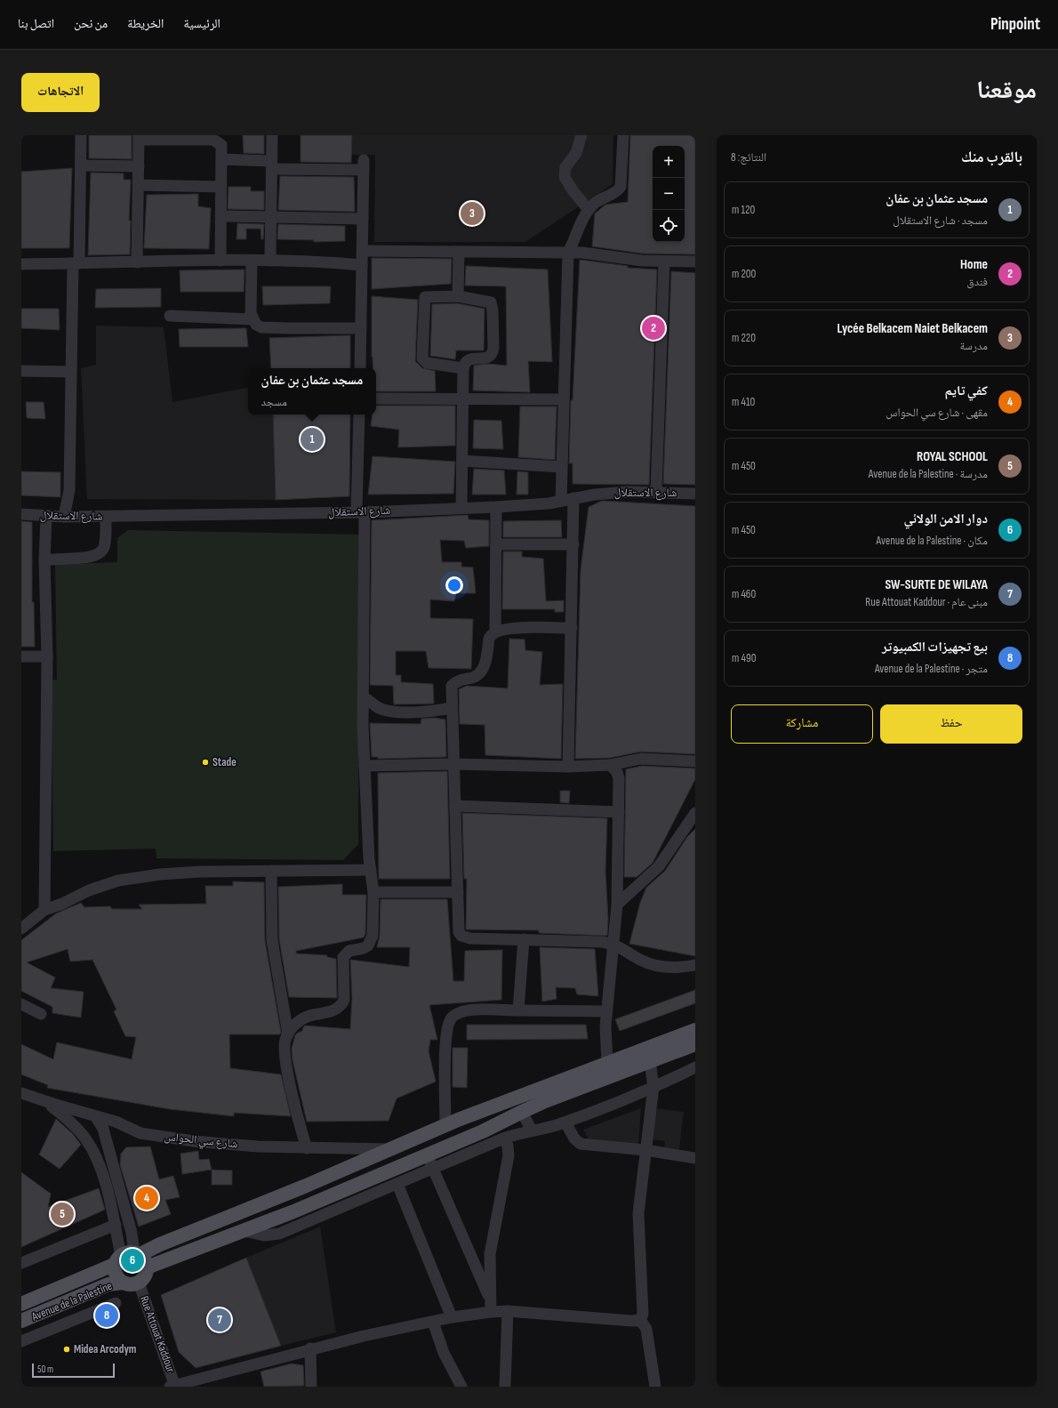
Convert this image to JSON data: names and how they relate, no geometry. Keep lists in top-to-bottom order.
{
  "streets": {
    "main road": ["Avenue de la Palestine"],
    "street": ["شارع الاستقلال", "شارع سي الحواس", "Rue Attouat Kaddour"]
  },
  "crossings": [
    ["شارع سي الحواس", "Avenue de la Palestine"],
    ["Avenue de la Palestine", "Rue Attouat Kaddour"]
  ],
  "places": ["Stade", "Midea Arcodym"],
  "scale_bar": "50 m",
  "page": {
    "header": "Pinpoint",
    "nav": [
      "الرئيسية",
      "الخريطة",
      "من نحن",
      "اتصل بنا"
    ],
    "title": "موقعنا",
    "buttons": [
      "الاتجاهات",
      ["حفظ", "مشاركة"]
    ],
    "heading": ["بالقرب منك", "النتائج: 8"],
    "map_buttons": ["+", "−"],
    "list": [
      {
        "mark": "1",
        "name": "مسجد عثمان بن عفان",
        "note": "مسجد · شارع الاستقلال",
        "value": "120 m"
      },
      {
        "mark": "2",
        "name": "Home",
        "note": "فندق",
        "value": "200 m"
      },
      {
        "mark": "3",
        "name": "Lycée Belkacem Naiet Belkacem",
        "note": "مدرسة",
        "value": "220 m"
      },
      {
        "mark": "4",
        "name": "كفي تايم",
        "note": "مقهى · شارع سي الحواس",
        "value": "410 m"
      },
      {
        "mark": "5",
        "name": "ROYAL SCHOOL",
        "note": "مدرسة · Avenue de la Palestine",
        "value": "450 m"
      },
      {
        "mark": "6",
        "name": "دوار الامن الولائي",
        "note": "مكان · Avenue de la Palestine",
        "value": "450 m"
      },
      {
        "mark": "7",
        "name": "SW-SURTE DE WILAYA",
        "note": "مبنى عام · Rue Attouat Kaddour",
        "value": "460 m"
      },
      {
        "mark": "8",
        "name": "بيع تجهيزات الكمبيوتر",
        "note": "متجر · Avenue de la Palestine",
        "value": "490 m"
      }
    ],
    "pins": [
      "3",
      "2",
      "1",
      "4",
      "5",
      "6",
      "8",
      "7"
    ],
    "popup": ["مسجد عثمان بن عفان", "مسجد"],
    "scale": "50 m"
  }
}
